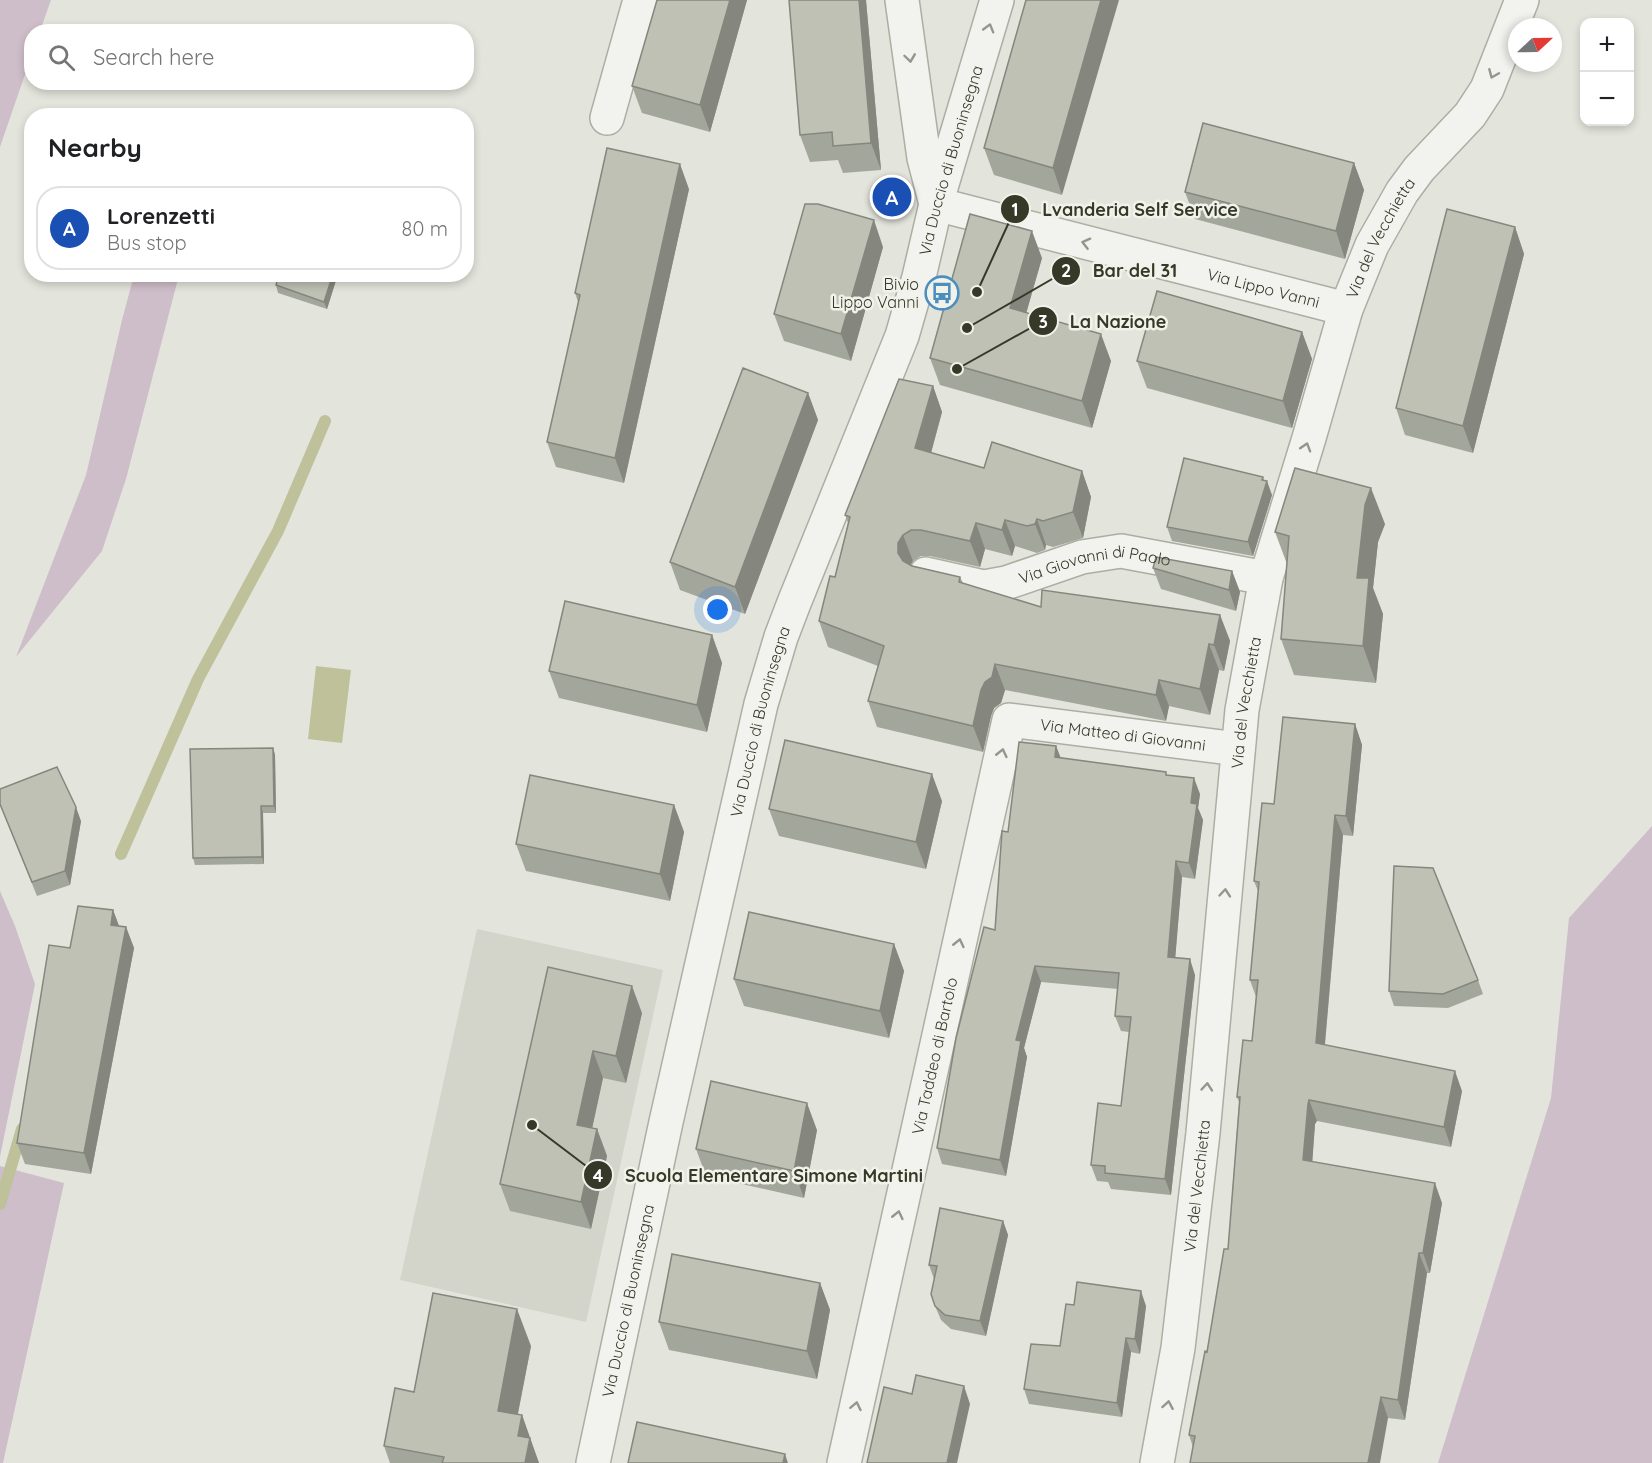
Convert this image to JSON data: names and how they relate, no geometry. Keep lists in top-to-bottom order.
{
  "streets": {
    "street": [
      "Via Duccio di Buoninsegna",
      "Via del Vecchietta",
      "Via Lippo Vanni",
      "Via Giovanni di Paolo",
      "Via Matteo di Giovanni",
      "Via Taddeo di Bartolo"
    ]
  },
  "crossings": [
    ["Via Duccio di Buoninsegna", "Via Lippo Vanni"],
    ["Via del Vecchietta", "Via Lippo Vanni"],
    ["Via del Vecchietta", "Via Giovanni di Paolo"],
    ["Via del Vecchietta", "Via Matteo di Giovanni"],
    ["Via Matteo di Giovanni", "Via Taddeo di Bartolo"]
  ],
  "one_way": ["Via Lippo Vanni", "Via Taddeo di Bartolo"],
  "places": {
    "other": [
      "Lvanderia Self Service",
      "Bar del 31",
      "La Nazione",
      "Scuola Elementare Simone Martini"
    ],
    "bus stop": ["Bivio Lippo Vanni"]
  },
  "north": "right",
  "page": {
    "map_buttons": ["+", "−"],
    "search": "Search here",
    "heading": "Nearby",
    "pins": "A",
    "list": [
      {
        "mark": "A",
        "name": "Lorenzetti",
        "note": "Bus stop",
        "value": "80 m"
      }
    ]
  }
}
